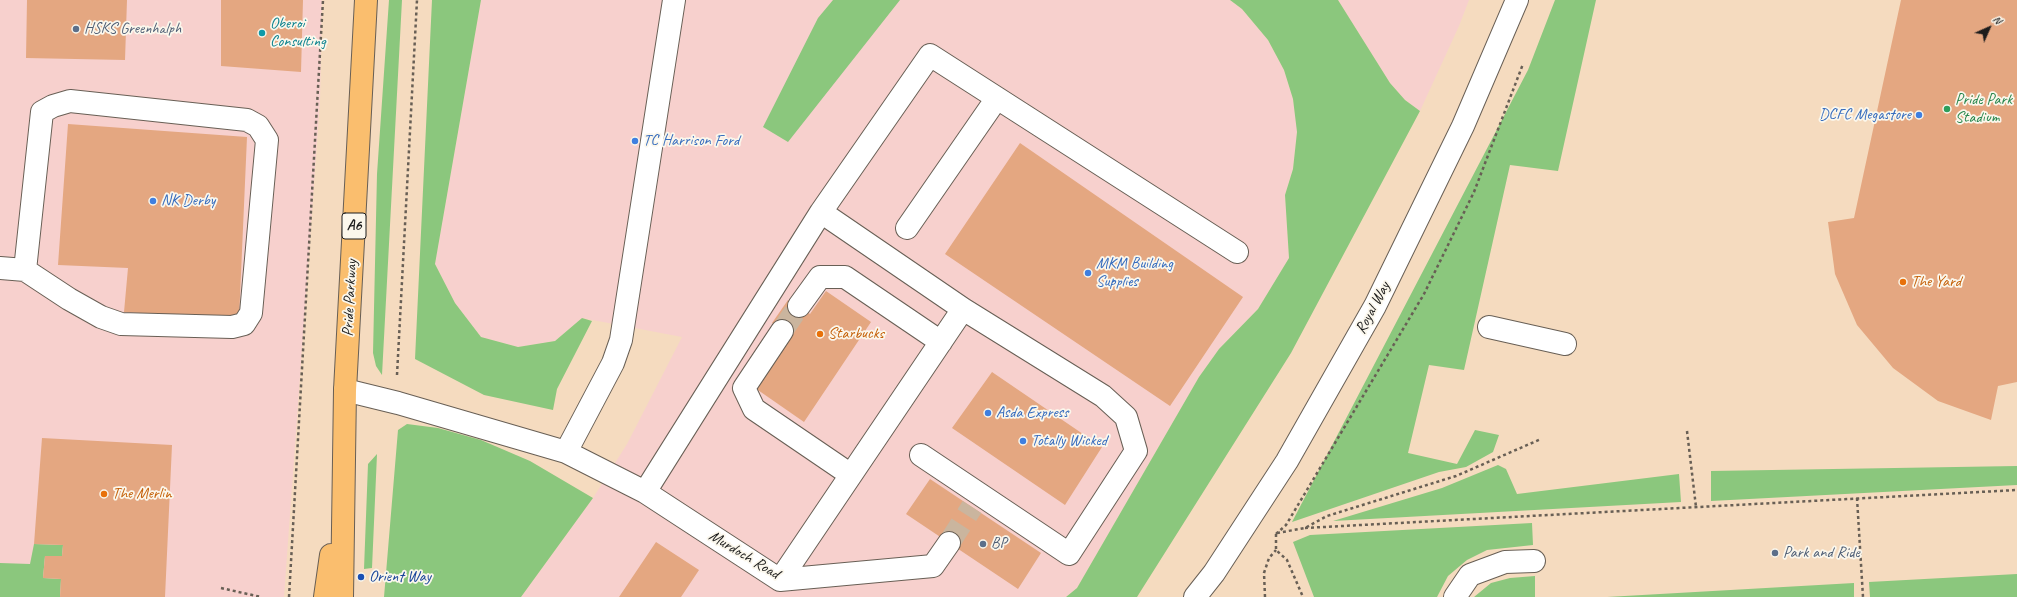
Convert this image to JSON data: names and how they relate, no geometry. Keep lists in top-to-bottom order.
{
  "streets": {
    "main road": ["A6", "Pride Parkway"],
    "street": ["Royal Way", "Murdoch Road"]
  },
  "crossings": [
    ["Pride Parkway", "Murdoch Road"]
  ],
  "places": [
    "HSKS Greenhalph",
    "Oberoi Consulting",
    "Pride Park Stadium",
    "DCFC Megastore",
    "TC Harrison Ford",
    "NK Derby",
    "MKM Building Supplies",
    "The Yard",
    "Starbucks",
    "Asda Express",
    "Totally Wicked",
    "The Merlin",
    "BP",
    "Park and Ride",
    "Orient Way"
  ],
  "north": "top right"
}
